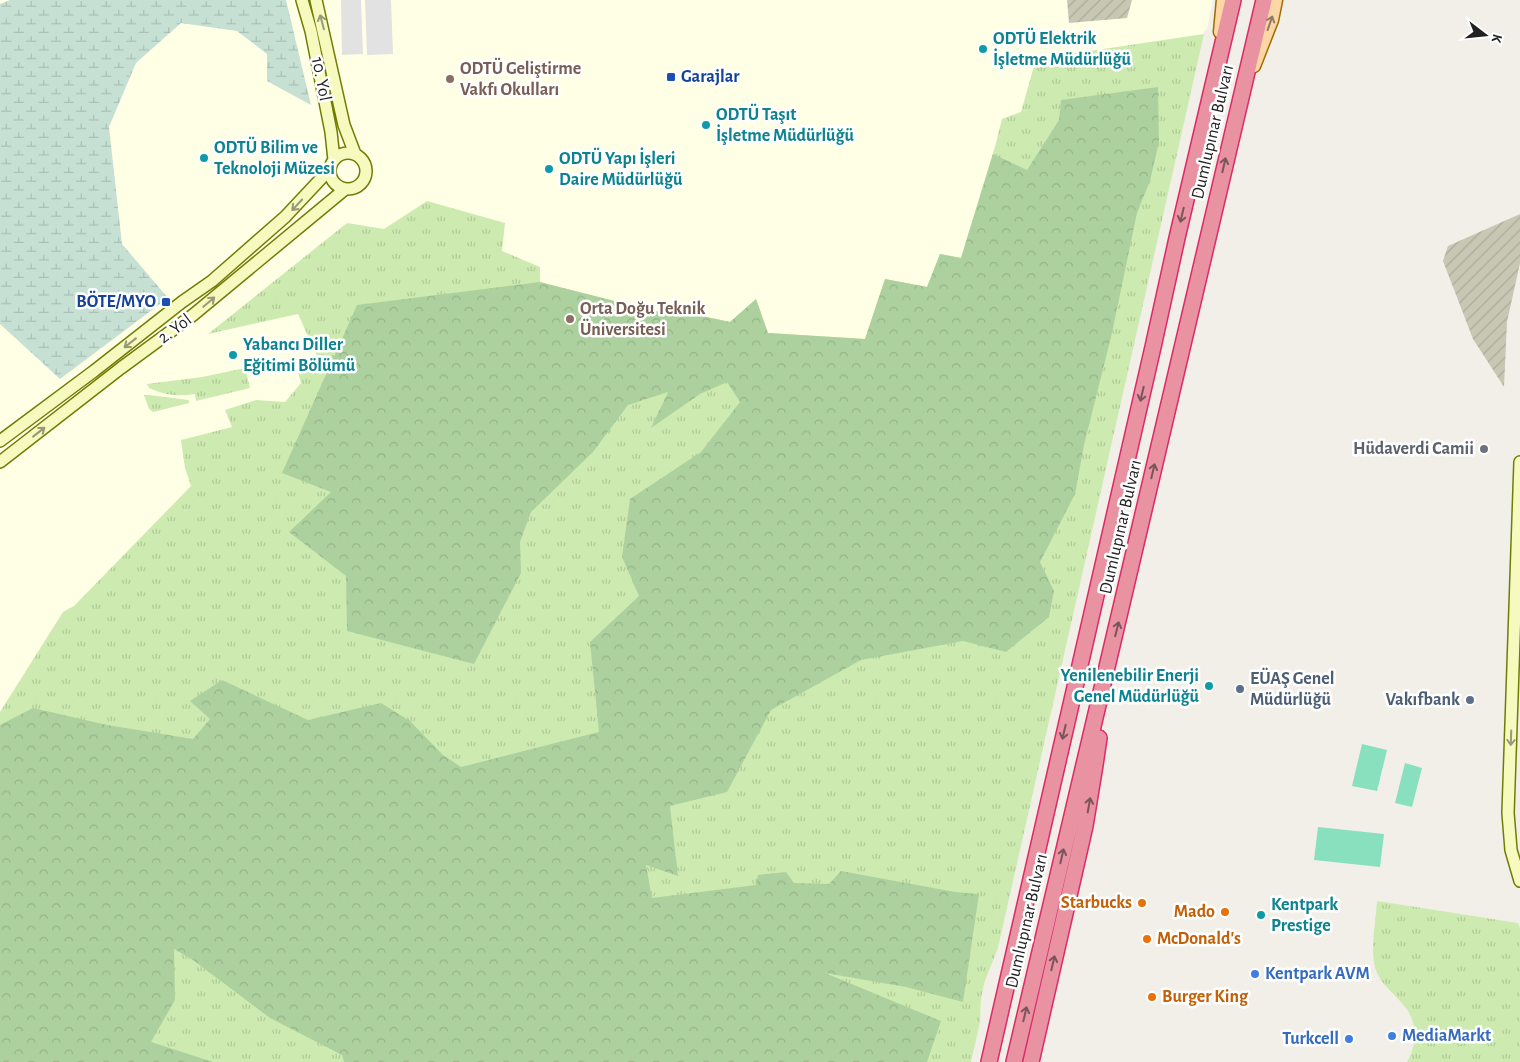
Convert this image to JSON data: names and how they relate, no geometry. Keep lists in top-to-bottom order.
{
  "streets": {
    "highway": ["Dumlupınar Bulvarı"],
    "street": ["10. Yol", "2. Yol"]
  },
  "crossings": [
    ["10. Yol", "2. Yol"]
  ],
  "places": {
    "other": [
      "ODTÜ Elektrik İşletme Müdürlüğü",
      "ODTÜ Geliştirme Vakfı Okulları",
      "ODTÜ Taşıt İşletme Müdürlüğü",
      "ODTÜ Bilim ve Teknoloji Müzesi",
      "ODTÜ Yapı İşleri Daire Müdürlüğü",
      "Orta Doğu Teknik Üniversitesi",
      "Yabancı Diller Eğitimi Bölümü",
      "Hüdaverdi Camii",
      "Yenilenebilir Enerji Genel Müdürlüğü",
      "EÜAŞ Genel Müdürlüğü",
      "Vakıfbank",
      "Starbucks",
      "Mado",
      "Kentpark Prestige",
      "McDonald's",
      "Kentpark AVM",
      "Burger King",
      "MediaMarkt",
      "Turkcell"
    ],
    "transit": ["Garajlar", "BÖTE/MYO"]
  },
  "north": "right"
}
